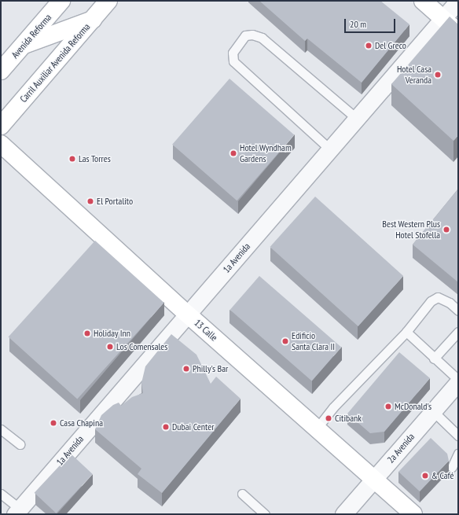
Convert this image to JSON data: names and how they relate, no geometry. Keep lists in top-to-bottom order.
{
  "streets": {
    "street": [
      "Avenida Reforma",
      "Carril Auxiliar Avenida Reforma",
      "1a Avenida",
      "13 Calle",
      "2a Avenida"
    ]
  },
  "crossings": [
    ["1a Avenida", "13 Calle"],
    ["13 Calle", "2a Avenida"]
  ],
  "places": [
    "Del Greco",
    "Hotel Casa Veranda",
    "Hotel Wyndham Gardens",
    "Las Torres",
    "El Portalito",
    "Best Western Plus Hotel Stofella",
    "Holiday Inn",
    "Edificio Santa Clara II",
    "Los Comensales",
    "Philly's Bar",
    "McDonald's",
    "Citibank",
    "Casa Chapina",
    "Dubai Center",
    "& Café"
  ],
  "scale_bar": "20 m"
}
